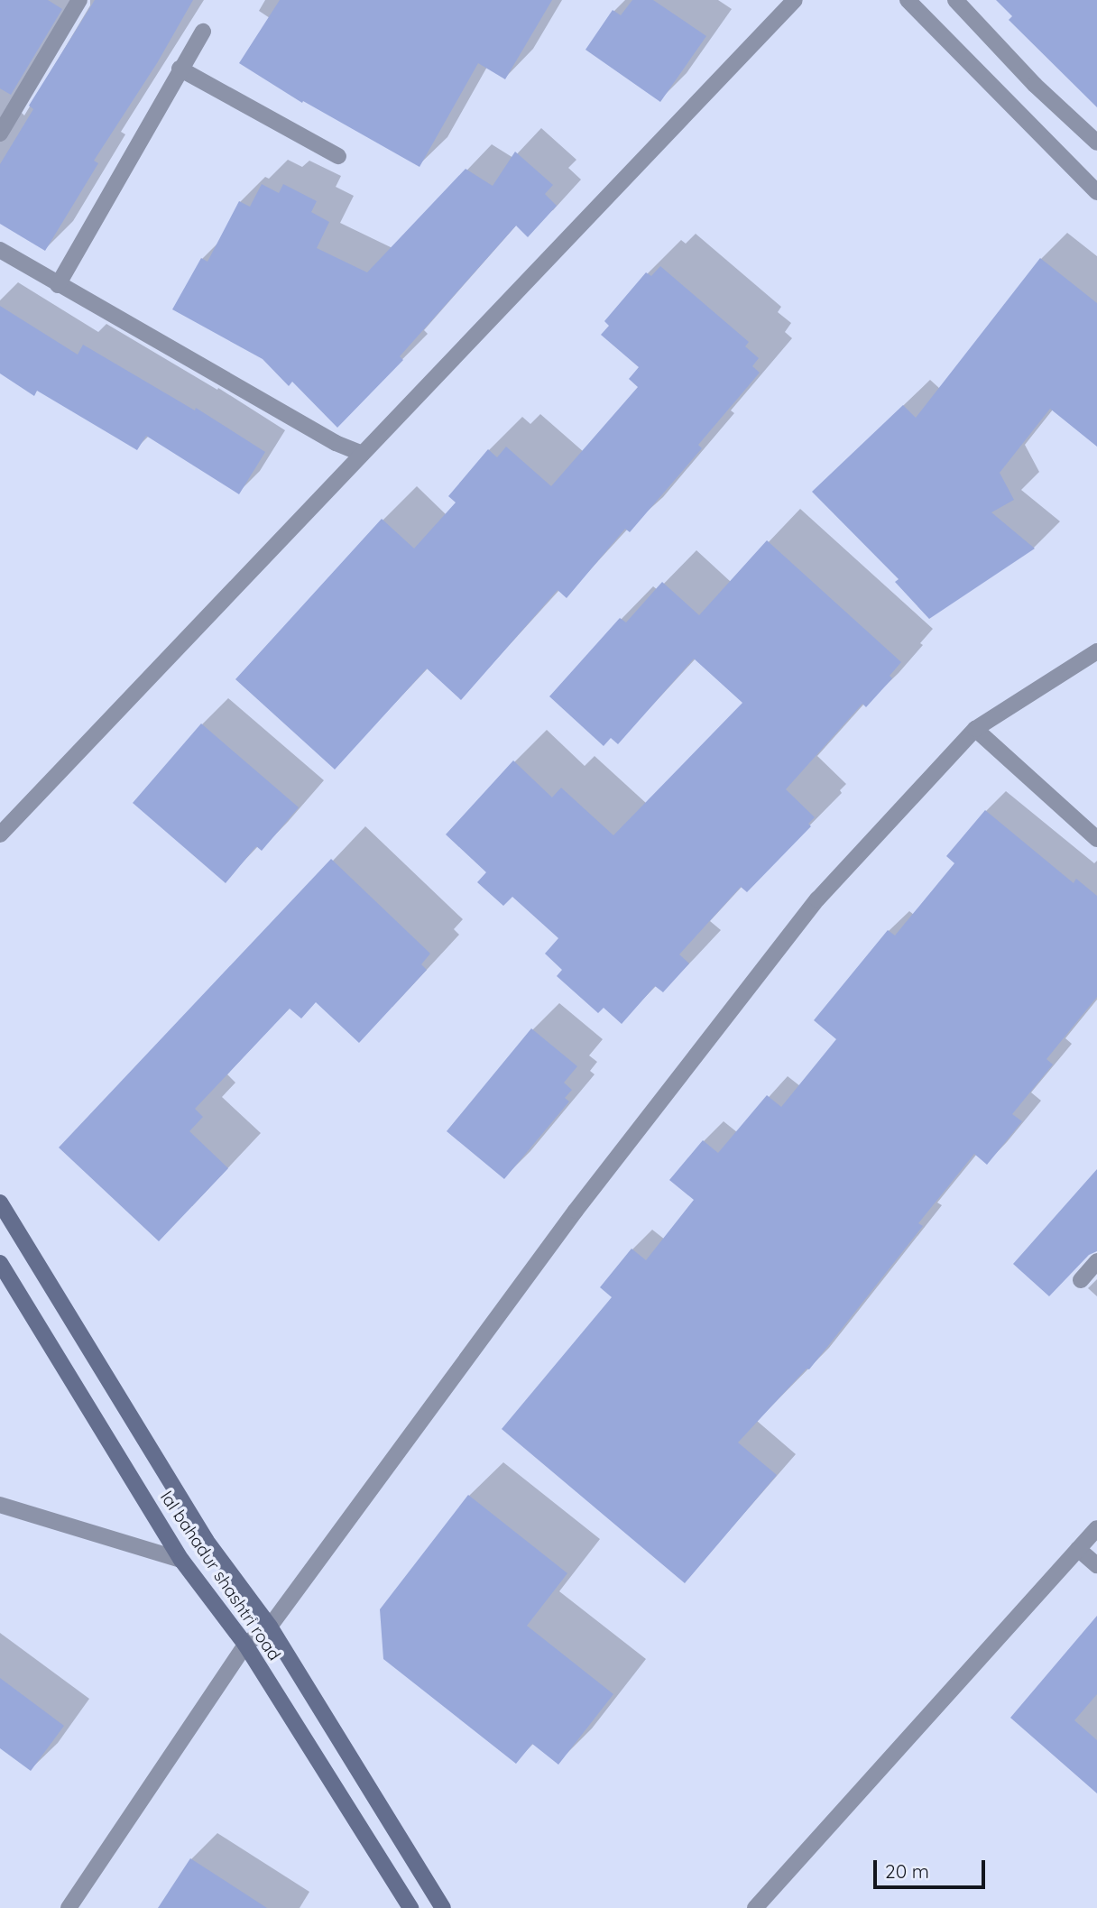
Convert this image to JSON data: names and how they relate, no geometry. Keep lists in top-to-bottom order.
{
  "streets": {
    "main road": ["lal bahadur shashtri road"]
  },
  "scale_bar": "20 m"
}
